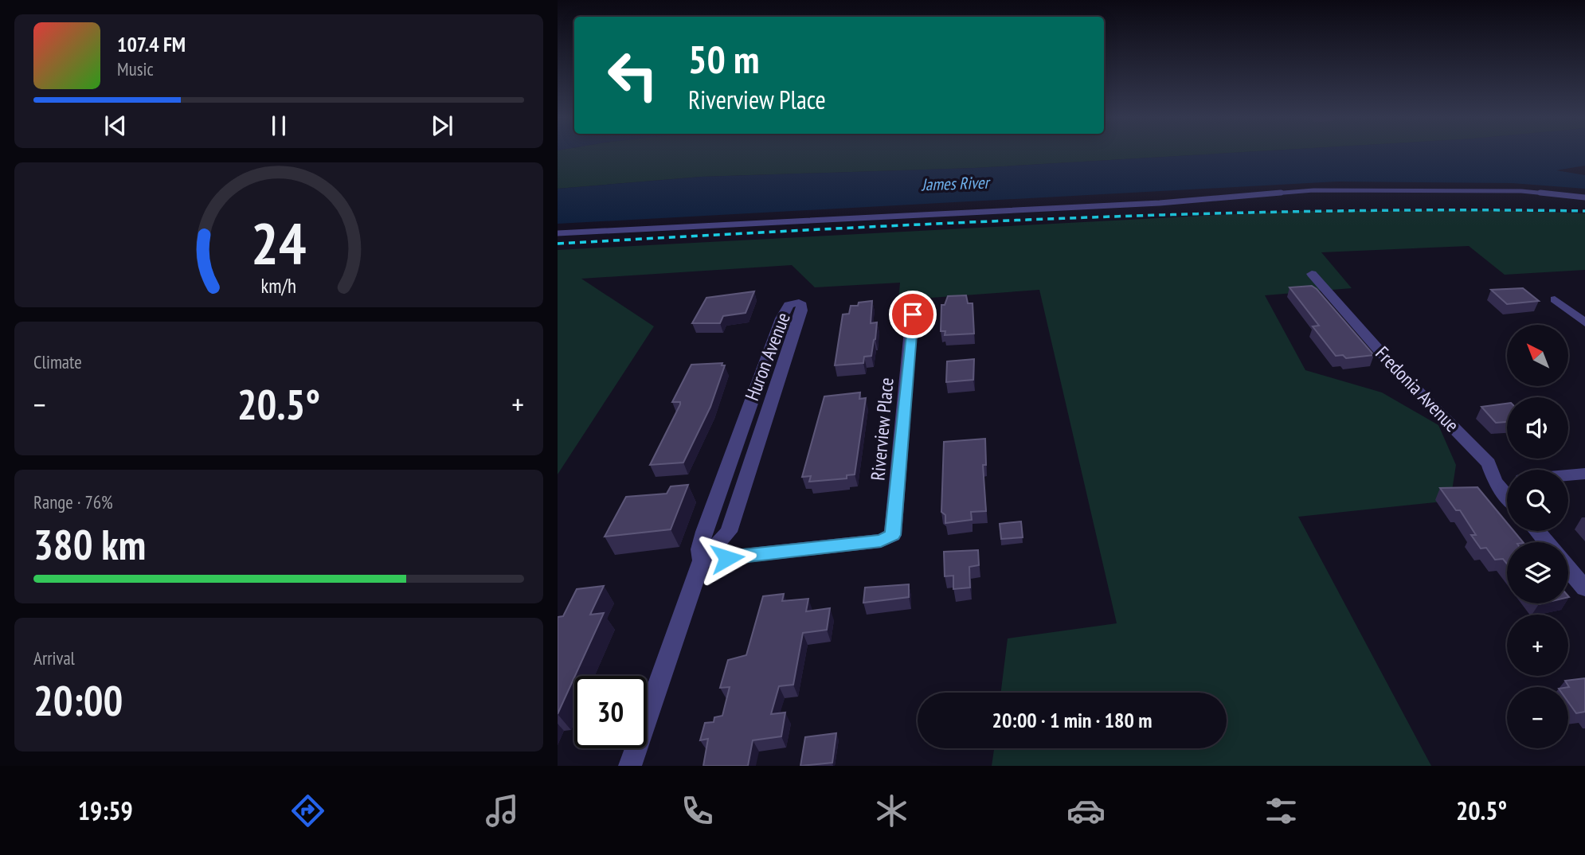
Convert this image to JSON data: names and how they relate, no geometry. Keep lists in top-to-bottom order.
{
  "streets": {
    "street": ["Huron Avenue", "Fredonia Avenue", "Riverview Place"]
  },
  "crossings": [
    ["Huron Avenue", "Riverview Place"]
  ],
  "water": ["James River"],
  "north": "top left",
  "page": {
    "turn": ["50 m", "Riverview Place"],
    "song": ["107.4 FM", "Music"],
    "tile": [
      "Climate",
      ["Range · 76%", "380 km"],
      ["Arrival", "20:00"]
    ],
    "map_buttons": ["+", "−"],
    "heat": ["−", "20.5°", "+"],
    "limit": "30",
    "trip": "20:00 · 1 min · 180 m",
    "tabs": ["19:59", "20.5°"],
    "gauge": ["24", "km/h"]
  }
}
